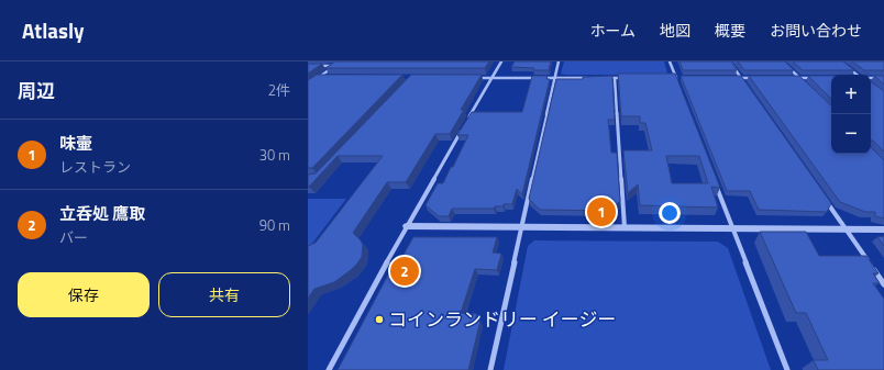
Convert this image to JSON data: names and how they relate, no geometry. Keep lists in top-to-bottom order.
{
  "places": ["コインランドリー イージー"],
  "page": {
    "header": "Atlasly",
    "nav": [
      "ホーム",
      "地図",
      "概要",
      "お問い合わせ"
    ],
    "heading": ["周辺", "2件"],
    "map_buttons": ["+", "−"],
    "list": [
      {
        "mark": "1",
        "name": "味壷",
        "note": "レストラン",
        "value": "30 m"
      },
      {
        "mark": "2",
        "name": "立呑処 鷹取",
        "note": "バー",
        "value": "90 m"
      }
    ],
    "pins": ["1", "2"],
    "buttons": ["保存", "共有"]
  }
}
